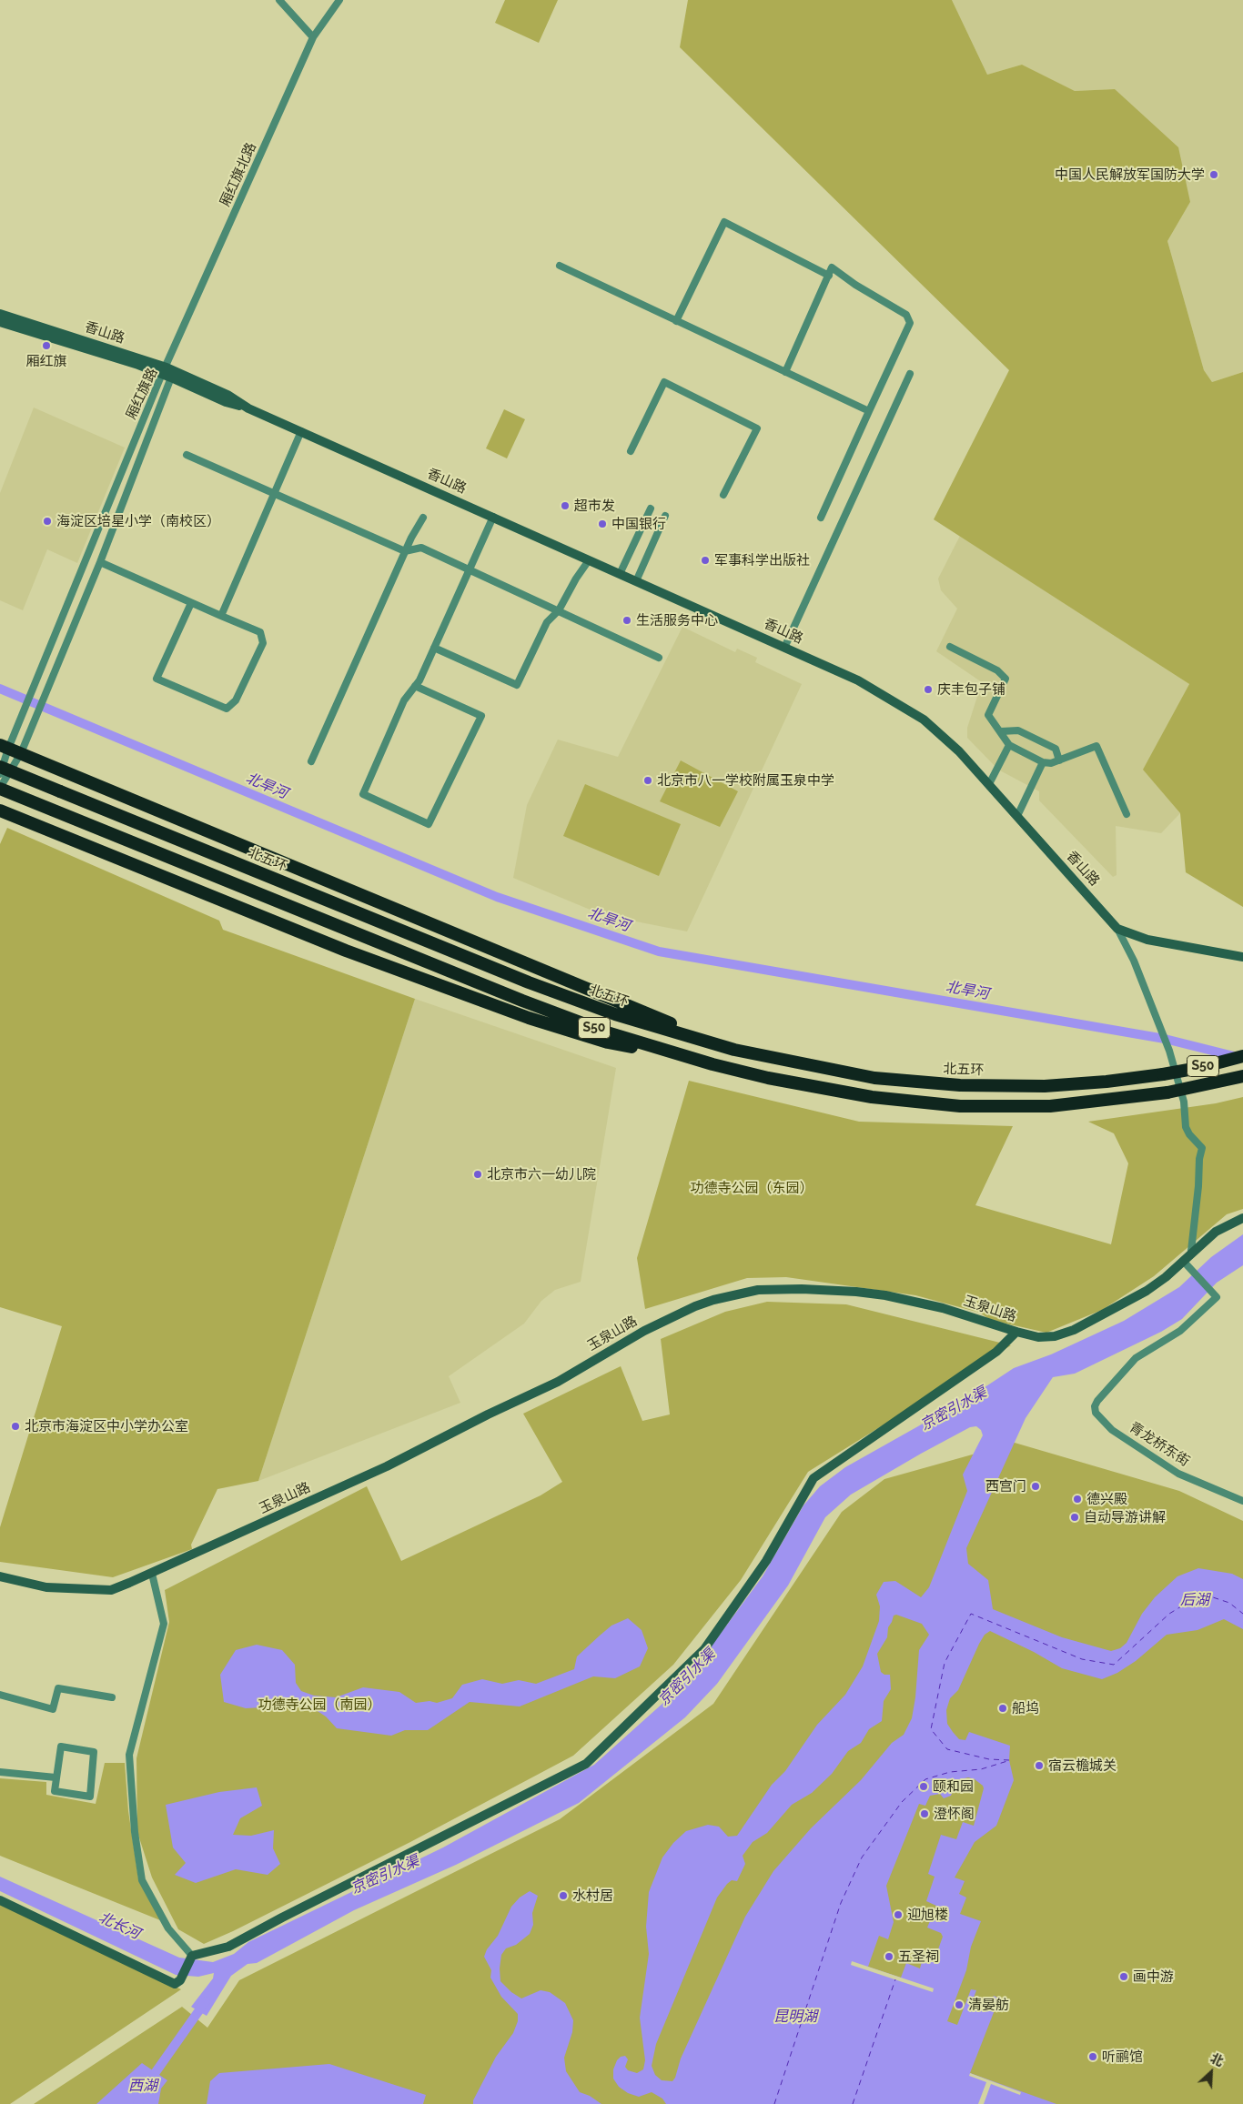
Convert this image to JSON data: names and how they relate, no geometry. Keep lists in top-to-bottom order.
{
  "streets": {
    "highway": ["北五环", "S50"],
    "street": [
      "厢红旗北路",
      "香山路",
      "厢红旗路",
      "玉泉山路",
      "青龙桥东街"
    ]
  },
  "crossings": [
    ["厢红旗北路", "香山路"],
    ["厢红旗北路", "厢红旗路"],
    ["香山路", "厢红旗路"],
    ["厢红旗路", "S50"],
    ["玉泉山路", "青龙桥东街"]
  ],
  "water": [
    "北旱河",
    "京密引水渠",
    "后湖",
    "北长河",
    "昆明湖",
    "西湖"
  ],
  "parks": ["功德寺公园（东园）", "功德寺公园（南园）"],
  "places": [
    "中国人民解放军国防大学",
    "厢红旗",
    "超市发",
    "海淀区培星小学（南校区）",
    "中国银行",
    "军事科学出版社",
    "生活服务中心",
    "庆丰包子铺",
    "北京市八一学校附属玉泉中学",
    "北京市六一幼儿院",
    "北京市海淀区中小学办公室",
    "西宫门",
    "德兴殿",
    "自动导游讲解",
    "船坞",
    "宿云檐城关",
    "颐和园",
    "澄怀阁",
    "水村居",
    "迎旭楼",
    "五圣祠",
    "画中游",
    "清晏舫",
    "听鹂馆"
  ],
  "north": "top right"
}
